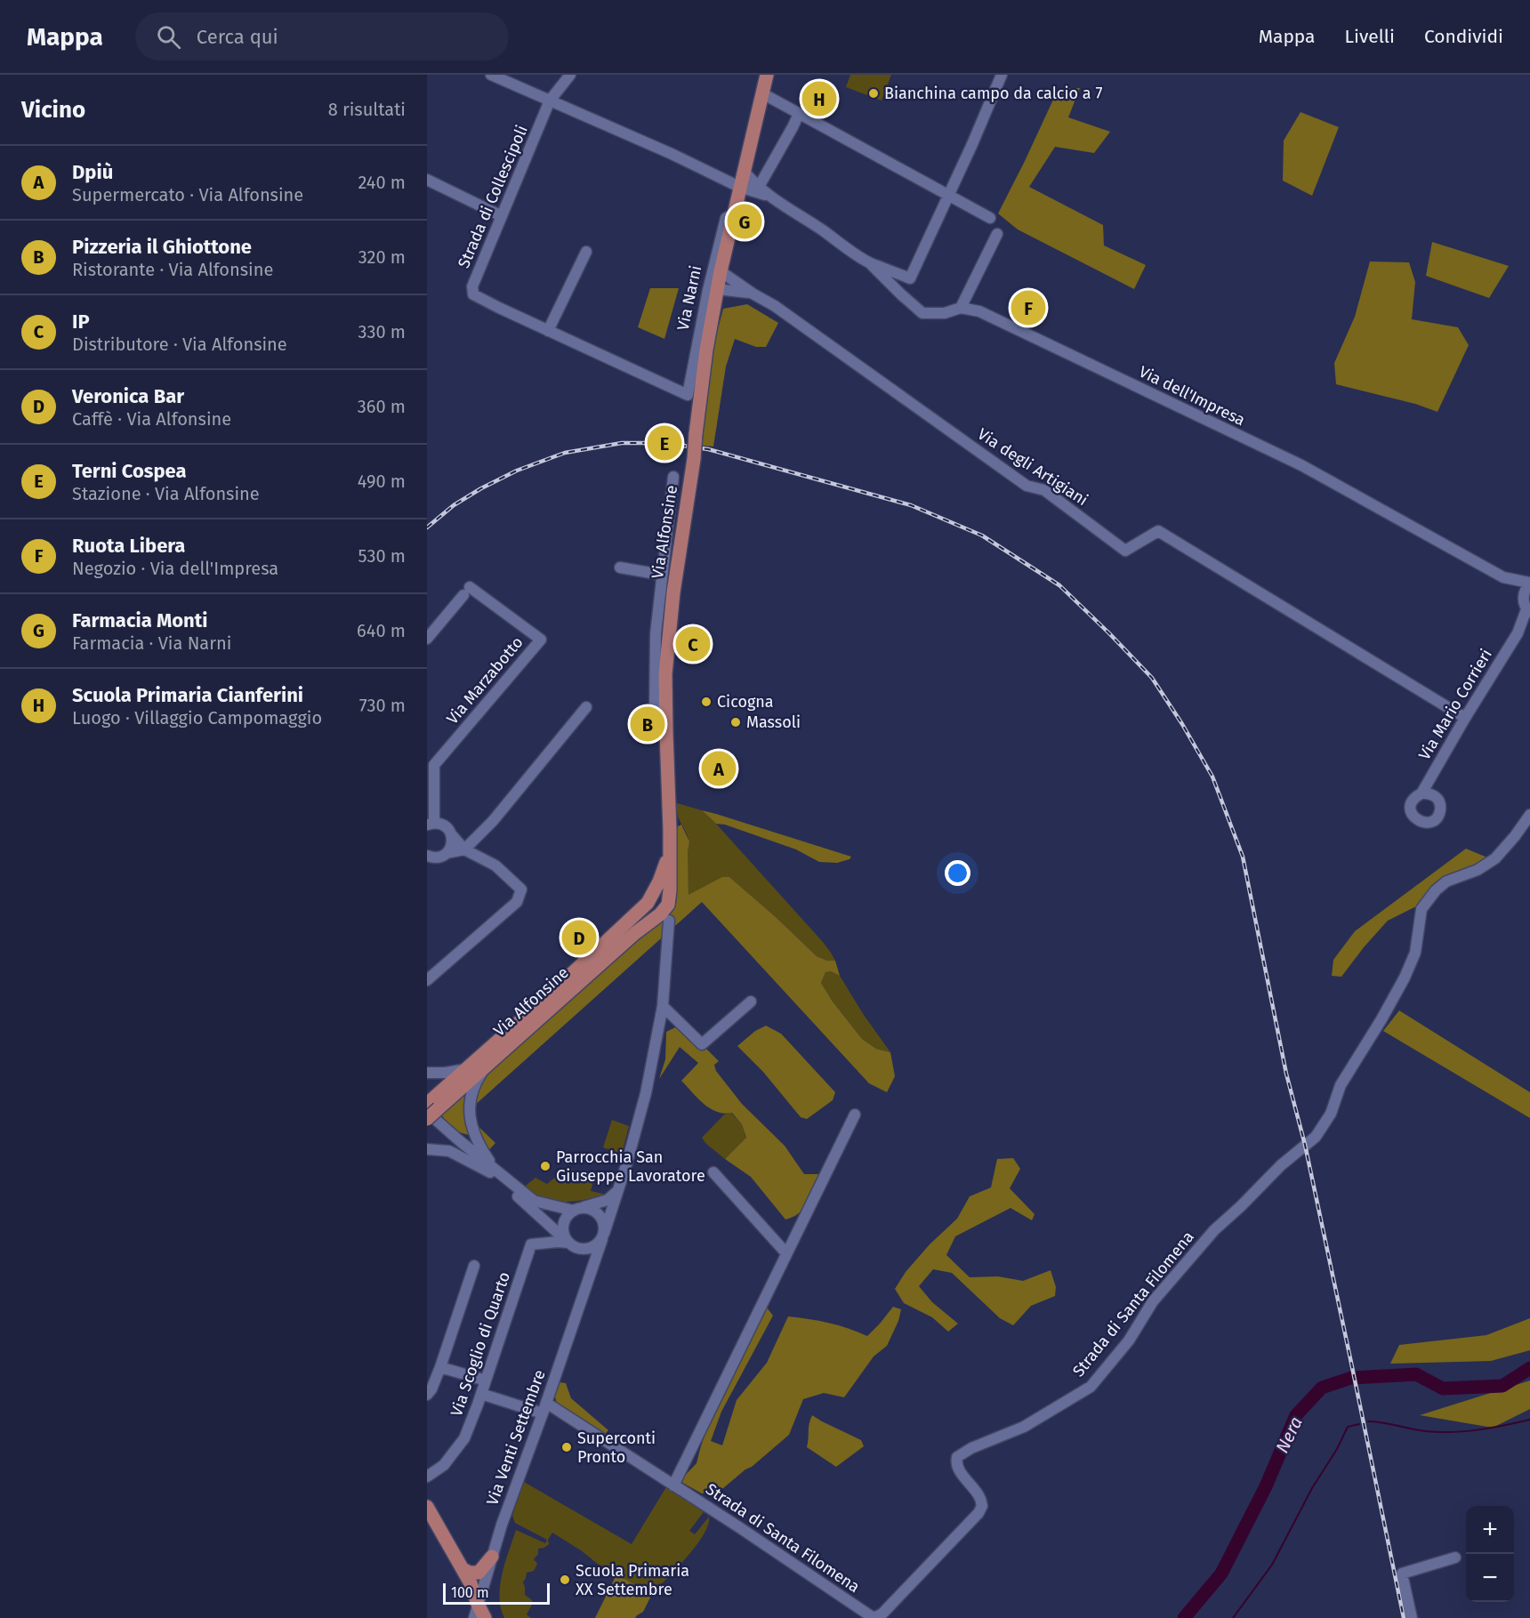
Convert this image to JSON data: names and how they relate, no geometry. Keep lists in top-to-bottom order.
{
  "streets": {
    "main road": ["Via Narni", "Via Alfonsine"],
    "street": [
      "Strada di Collescipoli",
      "Via dell'Impresa",
      "Via degli Artigiani",
      "Via Marzabotto",
      "Via Mario Corrieri",
      "Strada di Santa Filomena",
      "Via Scoglio di Quarto",
      "Via Venti Settembre"
    ]
  },
  "crossings": [
    ["Strada di Collescipoli", "Via Narni"],
    ["Via Narni", "Via degli Artigiani"],
    ["Via Narni", "Via Alfonsine"],
    ["Via dell'Impresa", "Via Mario Corrieri"],
    ["Via degli Artigiani", "Via Alfonsine"],
    ["Via degli Artigiani", "Via Mario Corrieri"],
    ["Via Alfonsine", "Via Venti Settembre"],
    ["Strada di Santa Filomena", "Via Venti Settembre"],
    ["Via Scoglio di Quarto", "Via Venti Settembre"]
  ],
  "water": ["Nera"],
  "places": [
    "Bianchina campo da calcio a 7",
    "Cicogna",
    "Massoli",
    "Parrocchia San Giuseppe Lavoratore",
    "Superconti Pronto",
    "Scuola Primaria XX Settembre"
  ],
  "scale_bar": "100 m",
  "page": {
    "header": "Mappa",
    "search": "Cerca qui",
    "nav": ["Mappa", "Livelli", "Condividi"],
    "heading": ["Vicino", "8 risultati"],
    "pins": [
      "H",
      "G",
      "F",
      "E",
      "C",
      "B",
      "A",
      "D"
    ],
    "list": [
      {
        "mark": "A",
        "name": "Dpiù",
        "note": "Supermercato · Via Alfonsine",
        "value": "240 m"
      },
      {
        "mark": "B",
        "name": "Pizzeria il Ghiottone",
        "note": "Ristorante · Via Alfonsine",
        "value": "320 m"
      },
      {
        "mark": "C",
        "name": "IP",
        "note": "Distributore · Via Alfonsine",
        "value": "330 m"
      },
      {
        "mark": "D",
        "name": "Veronica Bar",
        "note": "Caffè · Via Alfonsine",
        "value": "360 m"
      },
      {
        "mark": "E",
        "name": "Terni Cospea",
        "note": "Stazione · Via Alfonsine",
        "value": "490 m"
      },
      {
        "mark": "F",
        "name": "Ruota Libera",
        "note": "Negozio · Via dell'Impresa",
        "value": "530 m"
      },
      {
        "mark": "G",
        "name": "Farmacia Monti",
        "note": "Farmacia · Via Narni",
        "value": "640 m"
      },
      {
        "mark": "H",
        "name": "Scuola Primaria Cianferini",
        "note": "Luogo · Villaggio Campomaggio",
        "value": "730 m"
      }
    ],
    "map_buttons": ["+", "−"],
    "scale": "100 m"
  }
}
